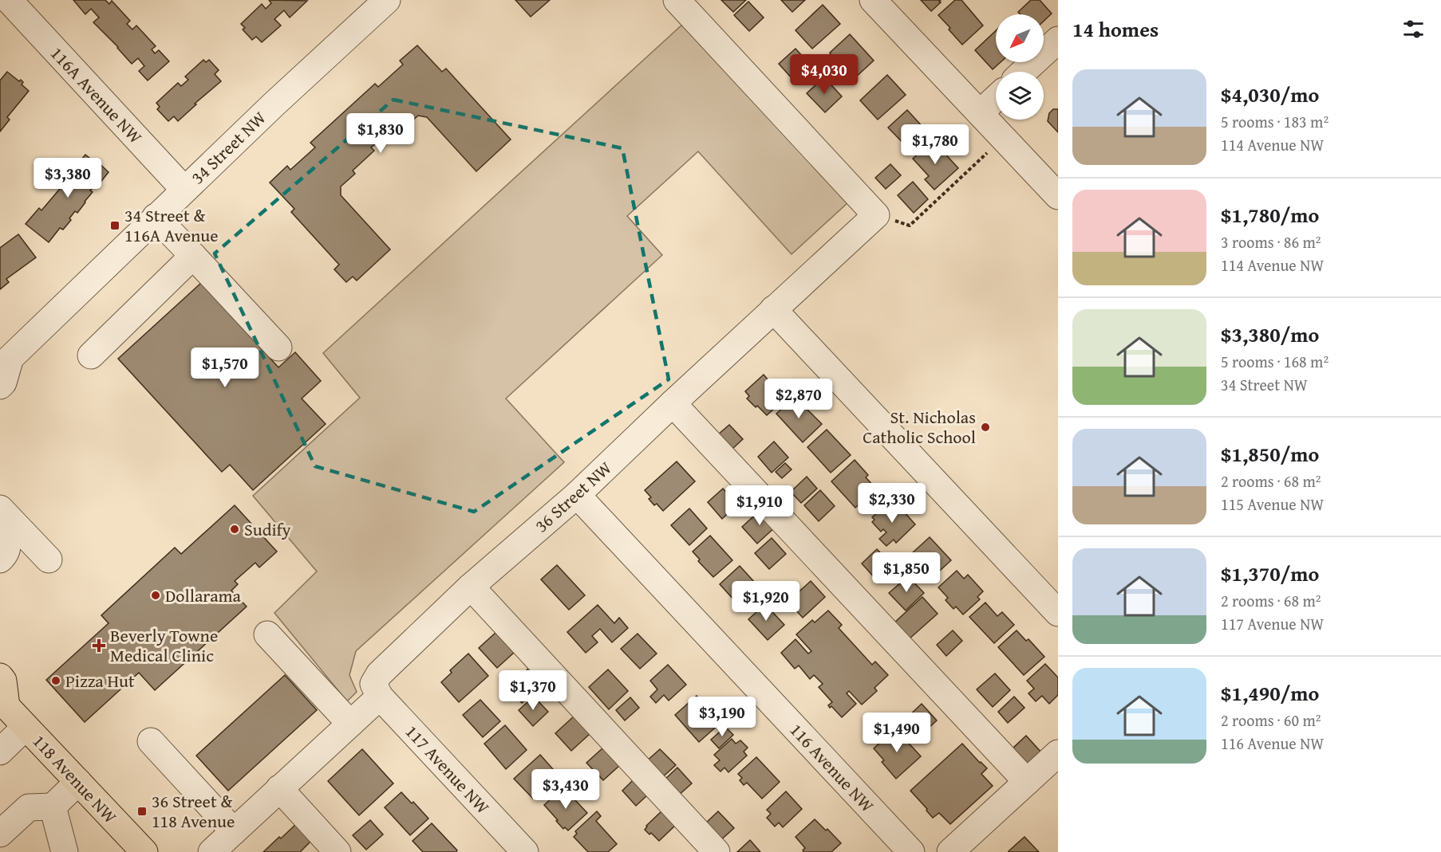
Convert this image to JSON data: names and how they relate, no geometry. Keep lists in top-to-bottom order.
{
  "streets": {
    "main road": ["118 Avenue NW"],
    "street": [
      "116A Avenue NW",
      "34 Street NW",
      "36 Street NW",
      "116 Avenue NW",
      "117 Avenue NW"
    ]
  },
  "crossings": [
    ["116A Avenue NW", "34 Street NW"],
    ["36 Street NW", "116 Avenue NW"],
    ["36 Street NW", "117 Avenue NW"]
  ],
  "places": {
    "transit": ["34 Street & 116A Avenue", "36 Street & 118 Avenue"],
    "other": [
      "St. Nicholas Catholic School",
      "Sudify",
      "Dollarama",
      "Pizza Hut"
    ],
    "health": ["Beverly Towne Medical Clinic"]
  },
  "north": "bottom left",
  "page": {
    "heading": "14 homes",
    "price": [
      "$4,030",
      "$1,830",
      "$1,780",
      "$3,380",
      "$1,570",
      "$2,870",
      "$2,330",
      "$1,910",
      "$1,850",
      "$1,920",
      "$1,370",
      "$3,190",
      "$1,490",
      "$3,430"
    ],
    "list": [
      {
        "name": "$4,030/mo",
        "note": "5 rooms · 183 m² · 114 Avenue NW"
      },
      {
        "name": "$1,780/mo",
        "note": "3 rooms · 86 m² · 114 Avenue NW"
      },
      {
        "name": "$3,380/mo",
        "note": "5 rooms · 168 m² · 34 Street NW"
      },
      {
        "name": "$1,850/mo",
        "note": "2 rooms · 68 m² · 115 Avenue NW"
      },
      {
        "name": "$1,370/mo",
        "note": "2 rooms · 68 m² · 117 Avenue NW"
      },
      {
        "name": "$1,490/mo",
        "note": "2 rooms · 60 m² · 116 Avenue NW"
      }
    ]
  }
}
